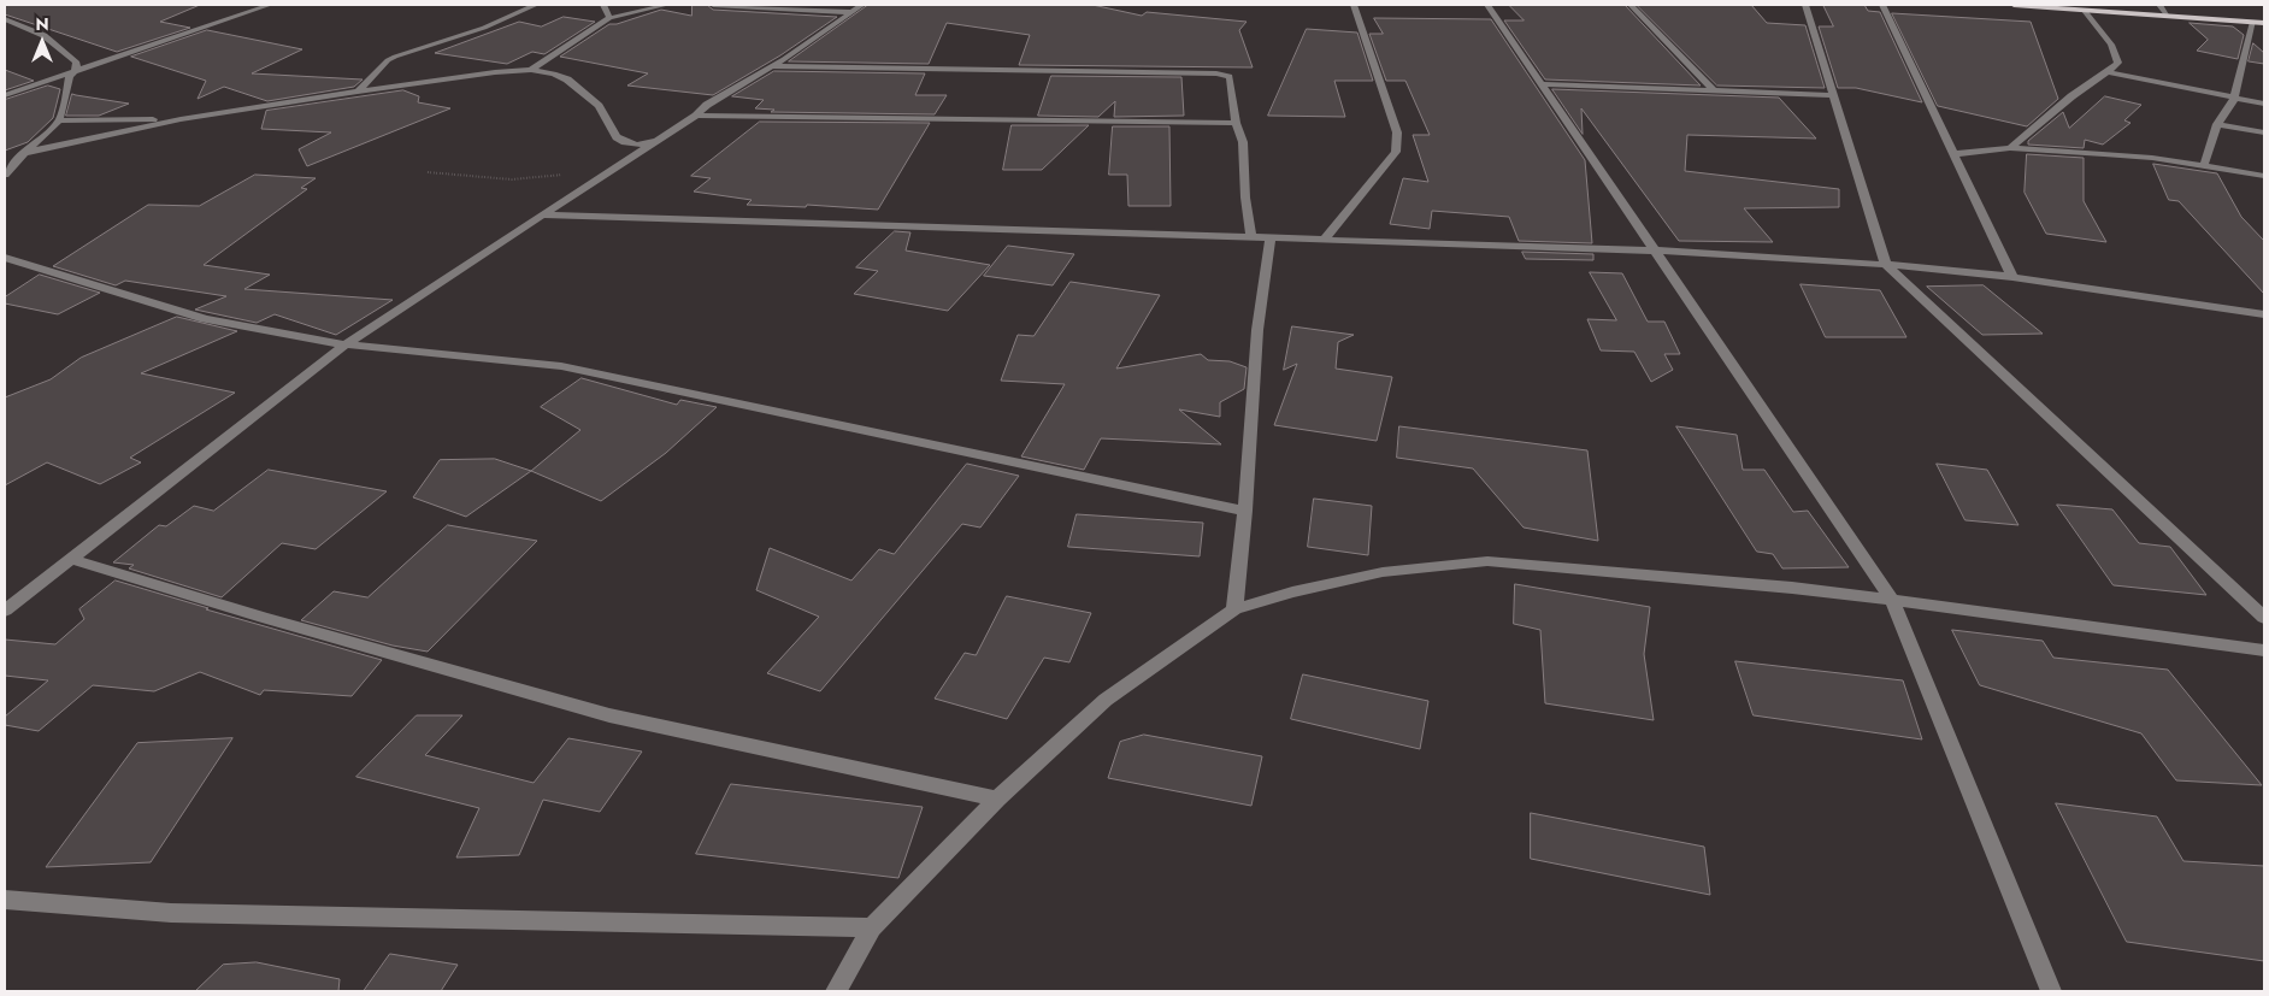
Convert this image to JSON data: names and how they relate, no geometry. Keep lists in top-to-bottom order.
{
  "north": "top"
}
